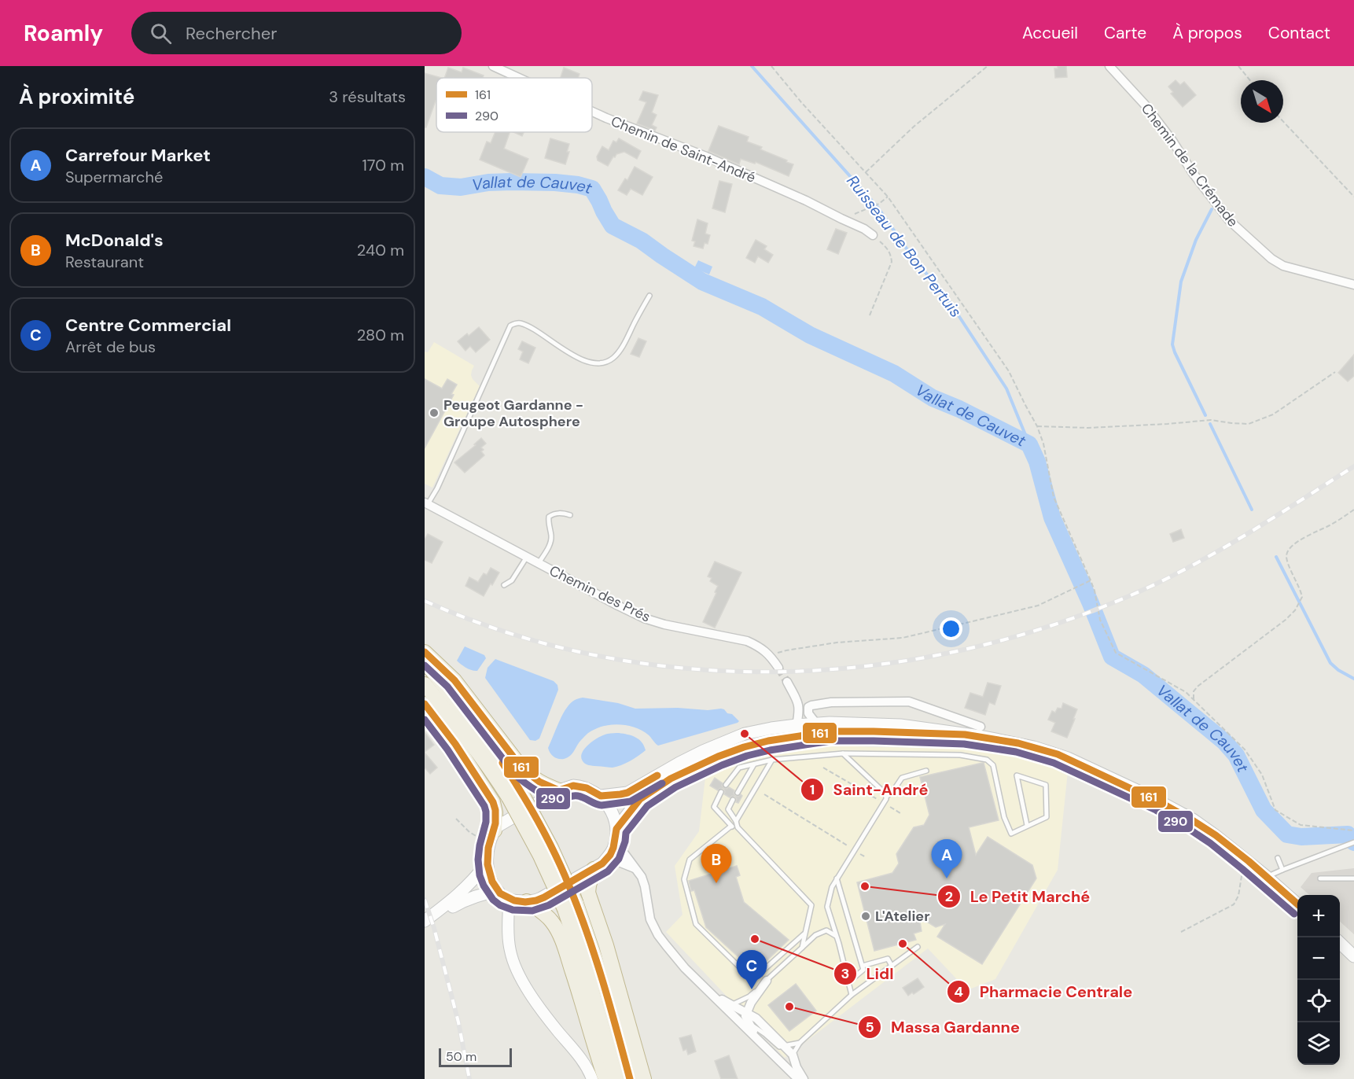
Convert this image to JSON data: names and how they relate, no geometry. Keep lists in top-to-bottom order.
{
  "streets": {
    "street": ["Chemin de Saint-André", "Chemin de la Crémade", "Chemin des Prés"]
  },
  "water": ["Vallat de Cauvet", "Ruisseau de Bon Pertuis"],
  "places": [
    "Peugeot Gardanne - Groupe Autosphere",
    "Saint-André",
    "Le Petit Marché",
    "L'Atelier",
    "Lidl",
    "Pharmacie Centrale",
    "Massa Gardanne"
  ],
  "lines": ["transit line 161", "transit line 290"],
  "legend": ["161", "290"],
  "scale_bar": "50 m",
  "north": "bottom right",
  "page": {
    "header": "Roamly",
    "search": "Rechercher",
    "nav": [
      "Accueil",
      "Carte",
      "À propos",
      "Contact"
    ],
    "heading": ["À proximité", "3 résultats"],
    "list": [
      {
        "mark": "A",
        "name": "Carrefour Market",
        "note": "Supermarché",
        "value": "170 m"
      },
      {
        "mark": "B",
        "name": "McDonald's",
        "note": "Restaurant",
        "value": "240 m"
      },
      {
        "mark": "C",
        "name": "Centre Commercial",
        "note": "Arrêt de bus",
        "value": "280 m"
      }
    ],
    "pins": ["A", "B", "C"],
    "map_buttons": ["+", "−"],
    "scale": "50 m"
  }
}
